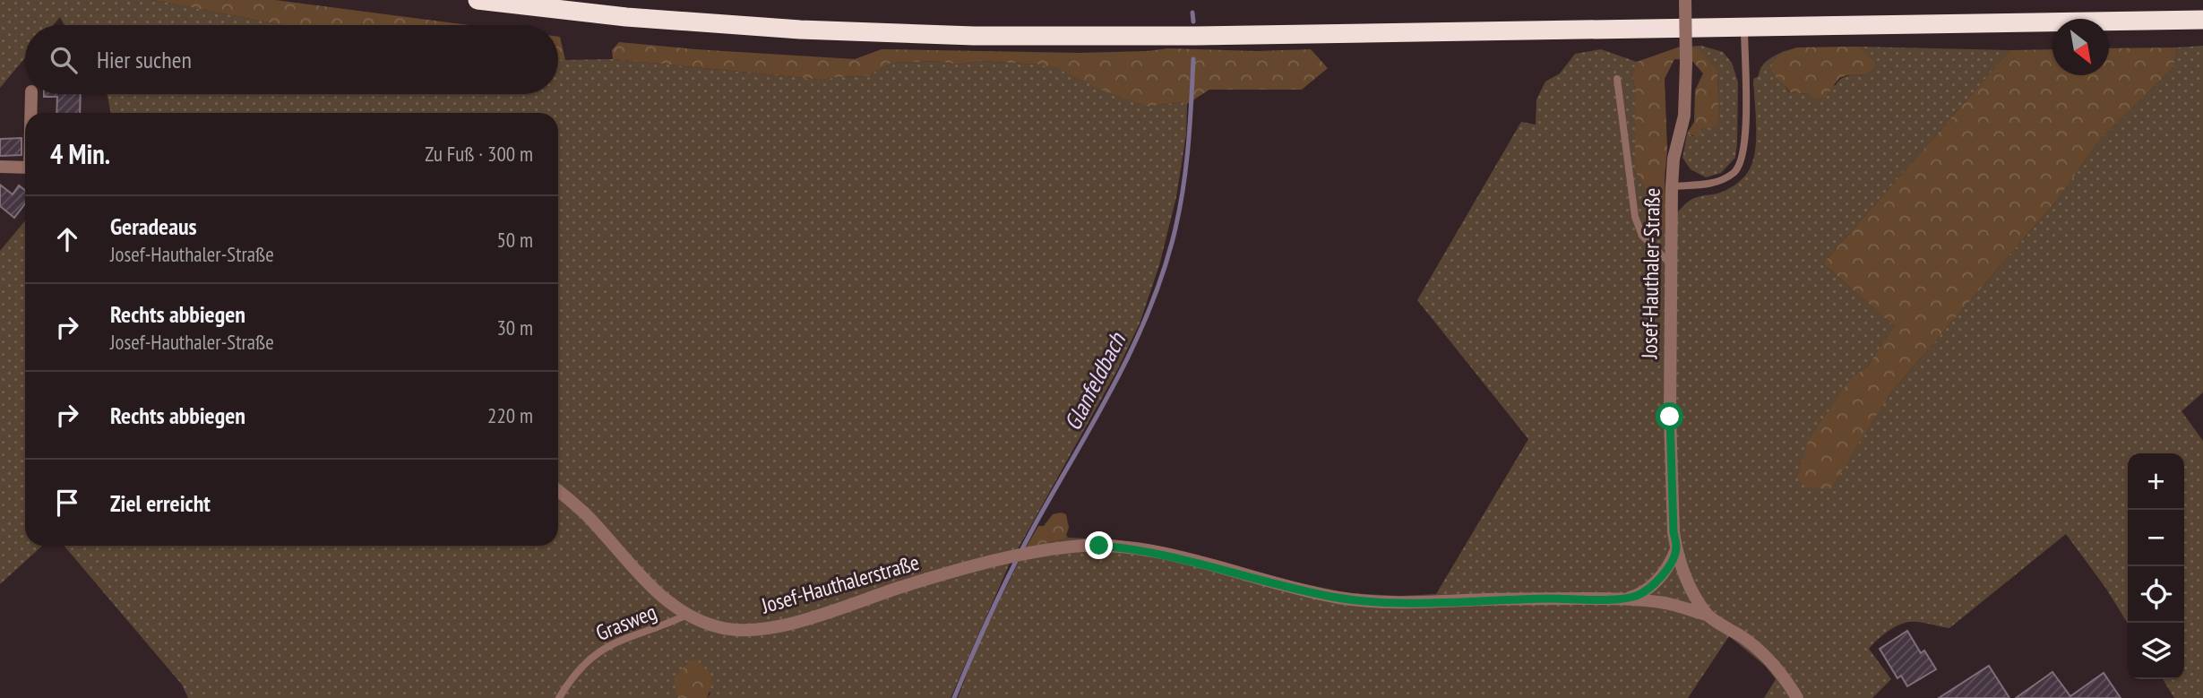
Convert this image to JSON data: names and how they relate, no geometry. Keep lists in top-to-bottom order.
{
  "streets": {
    "street": ["Josef-Hauthaler-Straße", "Josef-Hauthalerstraße"],
    "lane": ["Grasweg"]
  },
  "crossings": [
    ["Josef-Hauthaler-Straße", "Josef-Hauthalerstraße"],
    ["Josef-Hauthalerstraße", "Grasweg"]
  ],
  "water": ["Glanfeldbach"],
  "north": "bottom right",
  "page": {
    "search": "Hier suchen",
    "heading": ["4 Min.", "Zu Fuß · 300 m"],
    "list": [
      ["Geradeaus", "Josef-Hauthaler-Straße", "50 m"],
      ["Rechts abbiegen", "Josef-Hauthaler-Straße", "30 m"],
      ["Rechts abbiegen", "220 m"],
      "Ziel erreicht"
    ],
    "map_buttons": ["+", "−"]
  }
}
